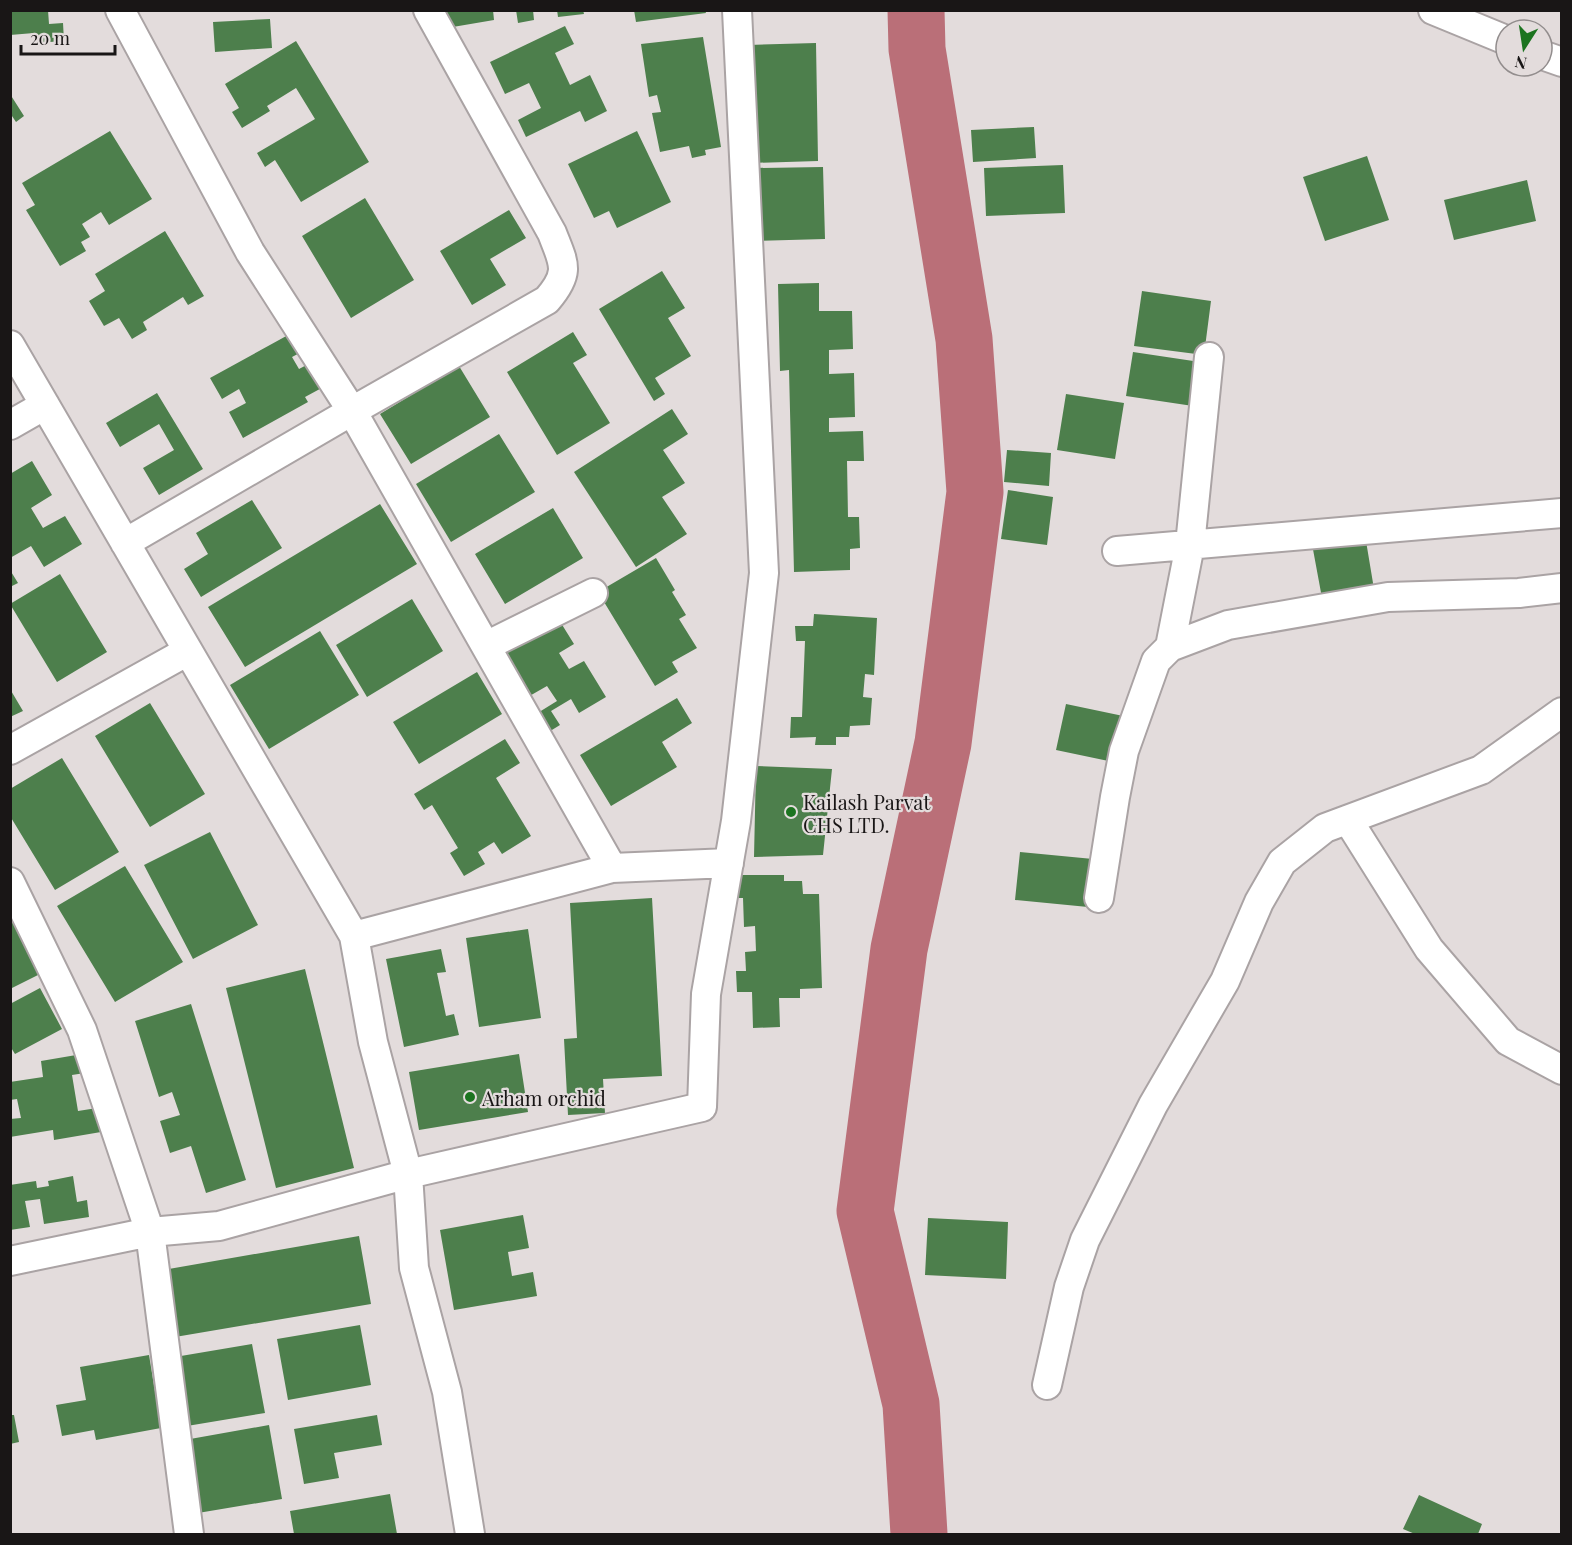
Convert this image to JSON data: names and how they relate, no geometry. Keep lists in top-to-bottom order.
{
  "places": ["Kailash Parvat CHS LTD.", "Arham orchid"],
  "scale_bar": "20 m",
  "north": "bottom"
}
